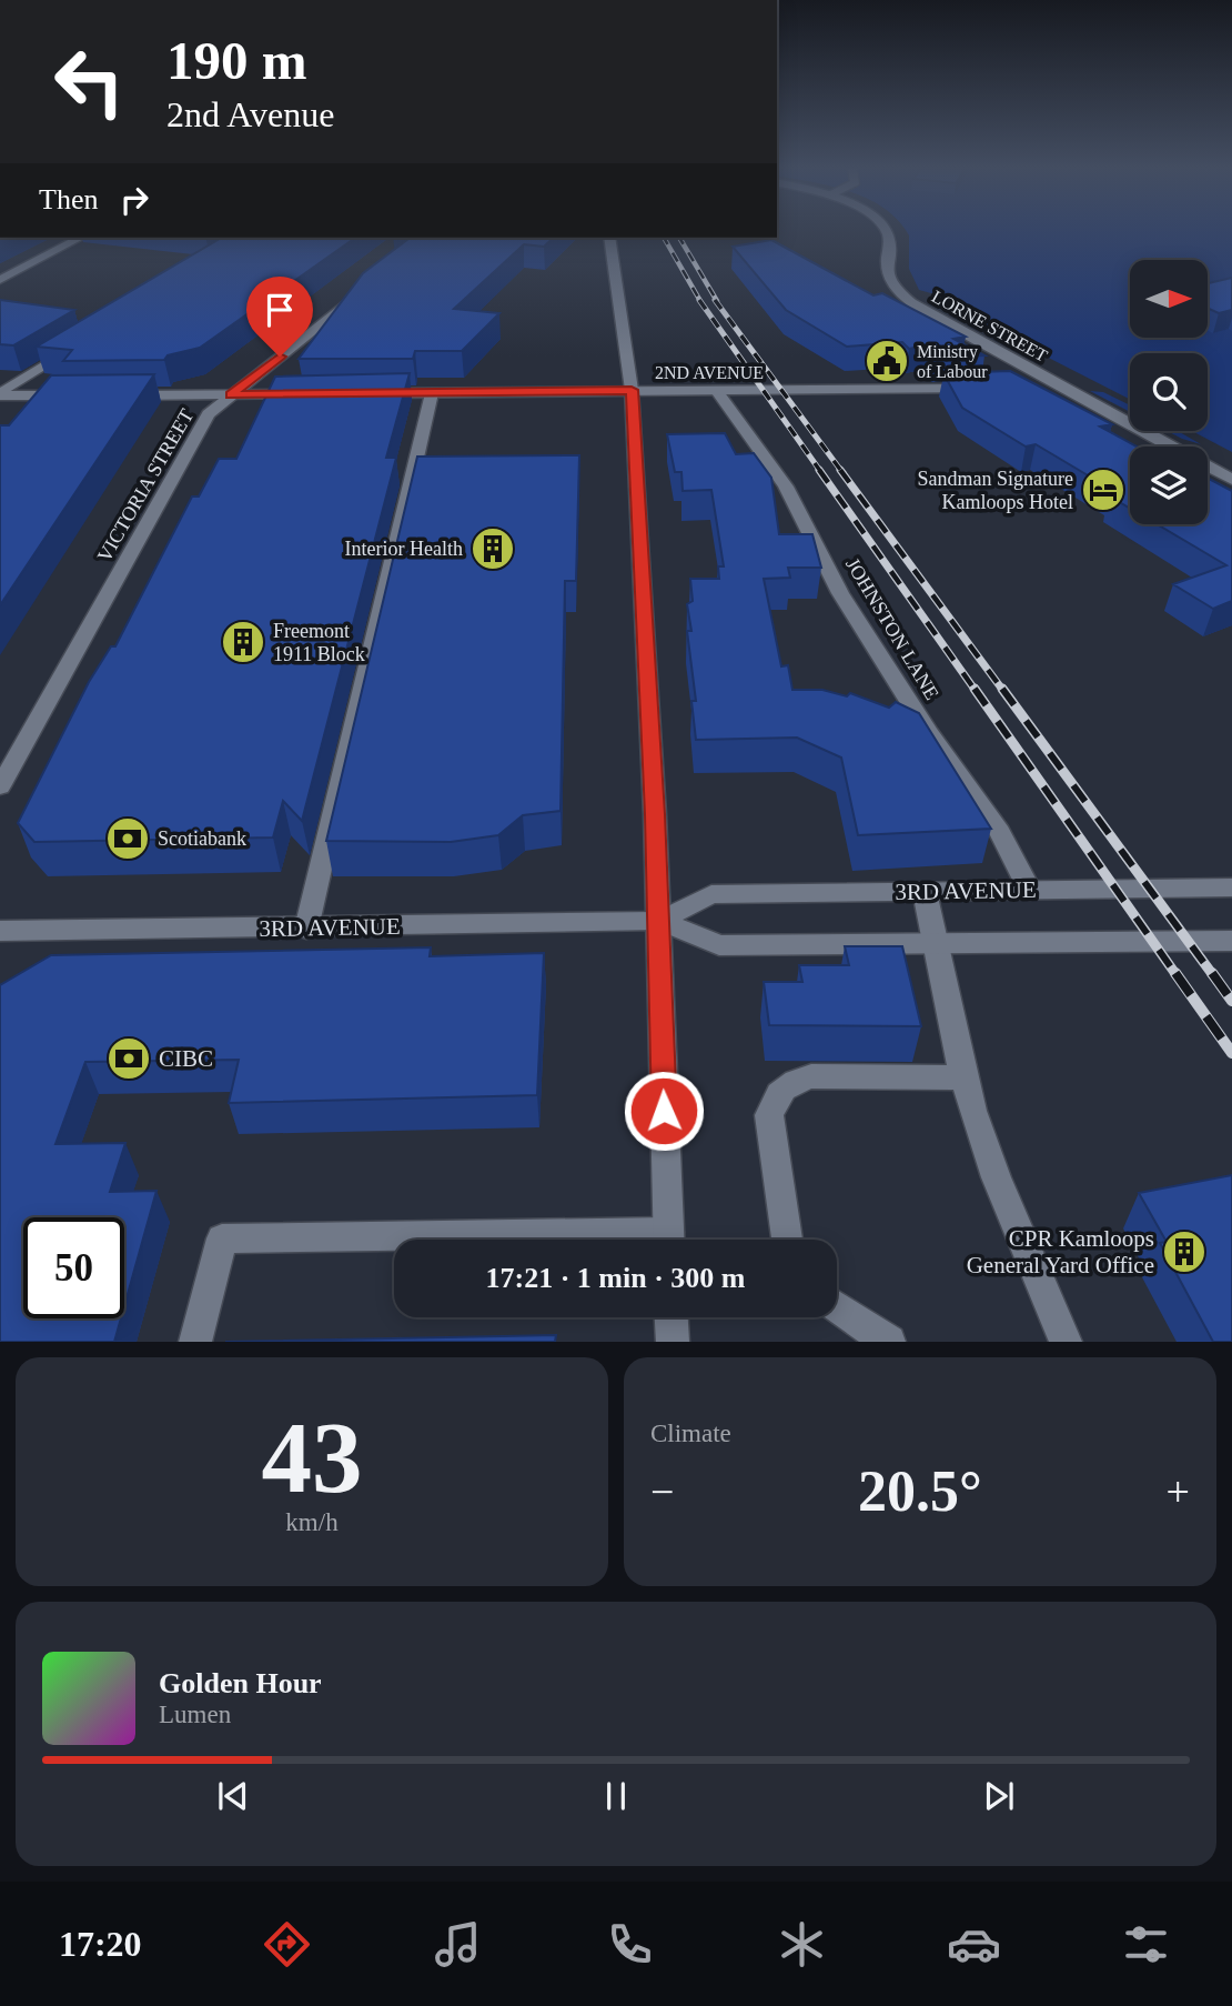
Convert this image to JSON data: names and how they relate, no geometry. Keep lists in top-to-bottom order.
{
  "streets": {
    "street": [
      "LORNE STREET",
      "2ND AVENUE",
      "VICTORIA STREET",
      "JOHNSTON LANE",
      "3RD AVENUE"
    ]
  },
  "crossings": [
    ["2ND AVENUE", "JOHNSTON LANE"],
    ["JOHNSTON LANE", "3RD AVENUE"]
  ],
  "places": {
    "public building": ["Ministry of Labour"],
    "hotel": ["Sandman Signature Kamloops Hotel"],
    "building": ["Interior Health", "Freemont 1911 Block", "CPR Kamloops General Yard Office"],
    "bank": ["Scotiabank", "CIBC"]
  },
  "north": "right",
  "page": {
    "turn": ["190 m", "2nd Avenue"],
    "then": "Then",
    "limit": "50",
    "trip": "17:21 · 1 min · 300 m",
    "tile": [
      ["43", "km/h"],
      "Climate"
    ],
    "heat": ["−", "20.5°", "+"],
    "song": ["Golden Hour", "Lumen"],
    "tabs": "17:20"
  }
}
